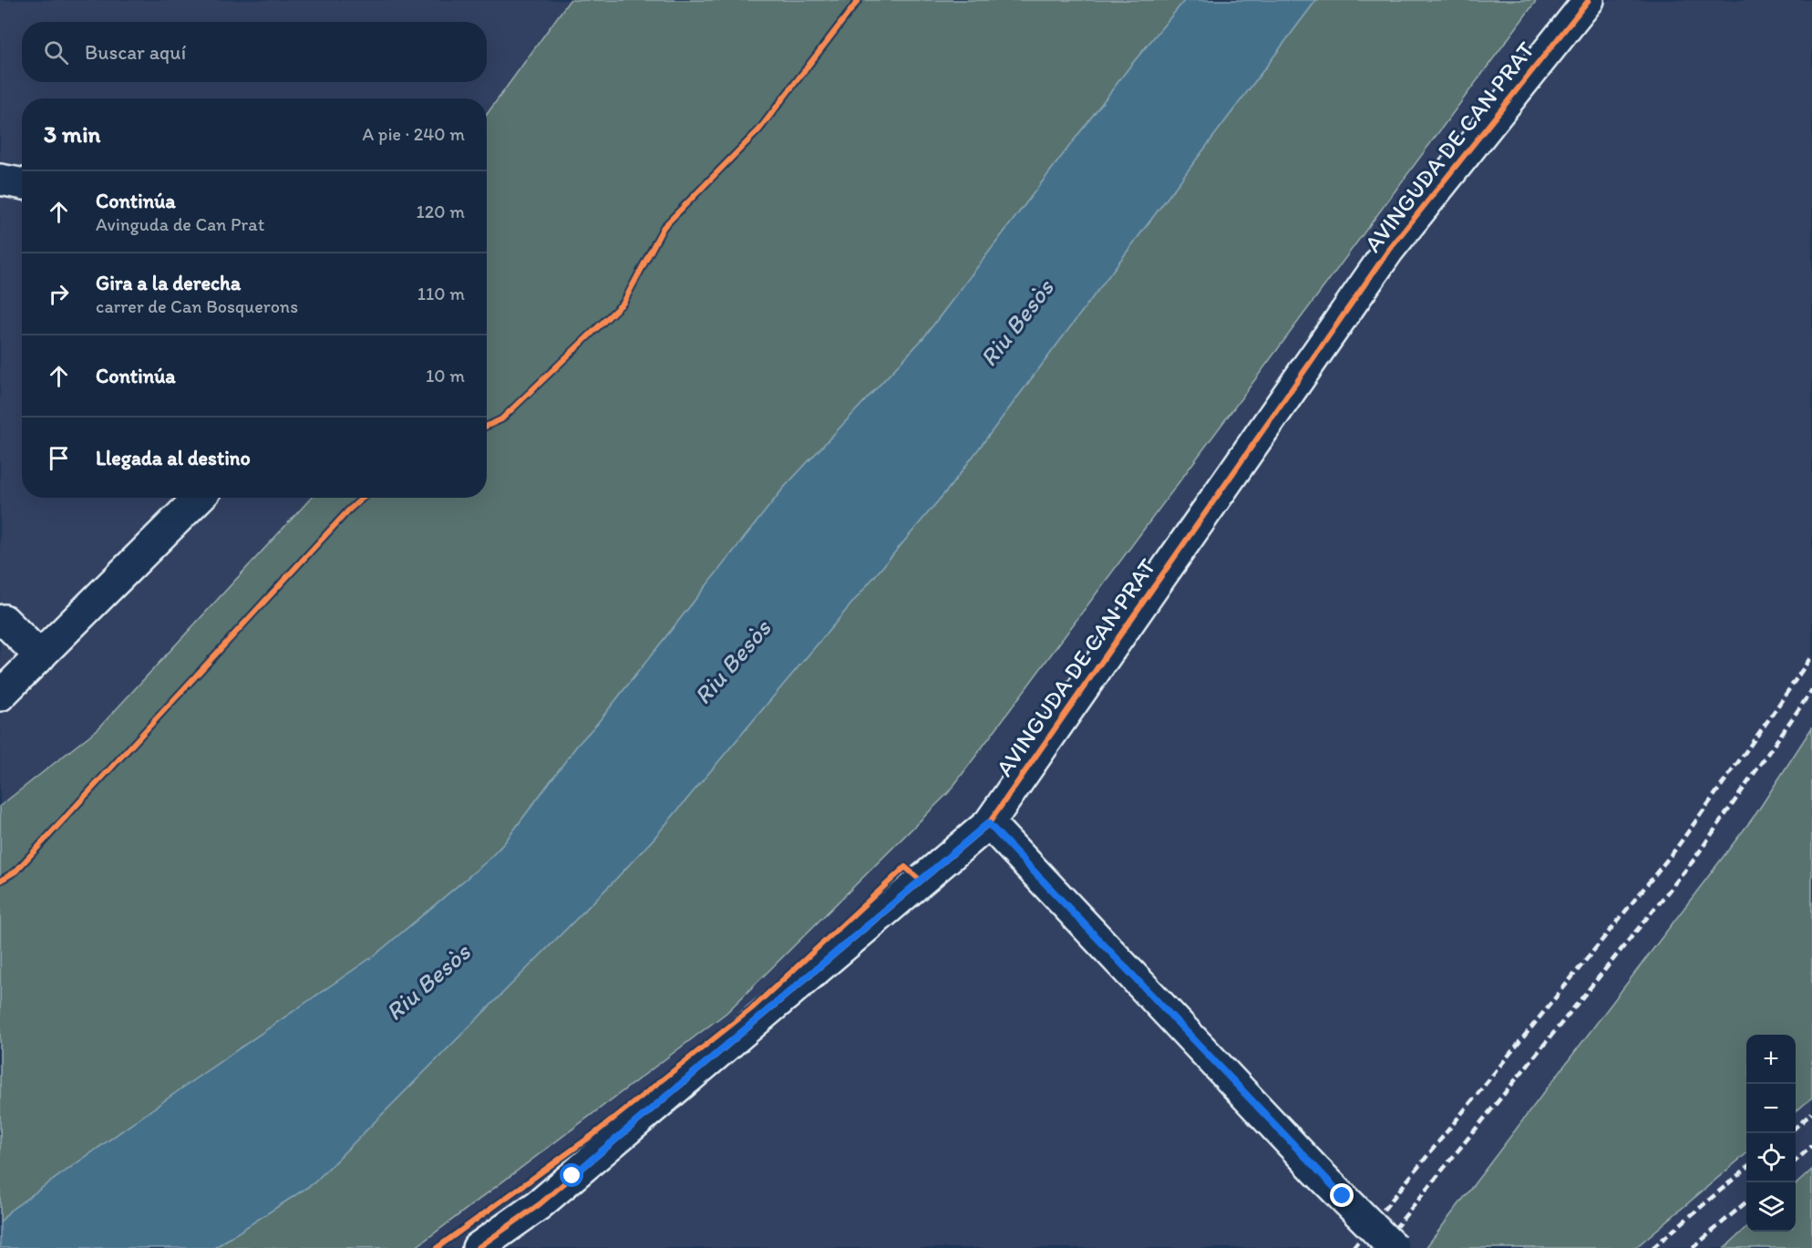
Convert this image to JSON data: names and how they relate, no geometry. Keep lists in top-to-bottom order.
{
  "streets": {
    "street": ["AVINGUDA DE CAN PRAT"]
  },
  "water": ["Riu Besòs"],
  "page": {
    "search": "Buscar aquí",
    "heading": ["3 min", "A pie · 240 m"],
    "list": [
      ["Continúa", "Avinguda de Can Prat", "120 m"],
      ["Gira a la derecha", "carrer de Can Bosquerons", "110 m"],
      ["Continúa", "10 m"],
      "Llegada al destino"
    ],
    "map_buttons": ["+", "−"]
  }
}
